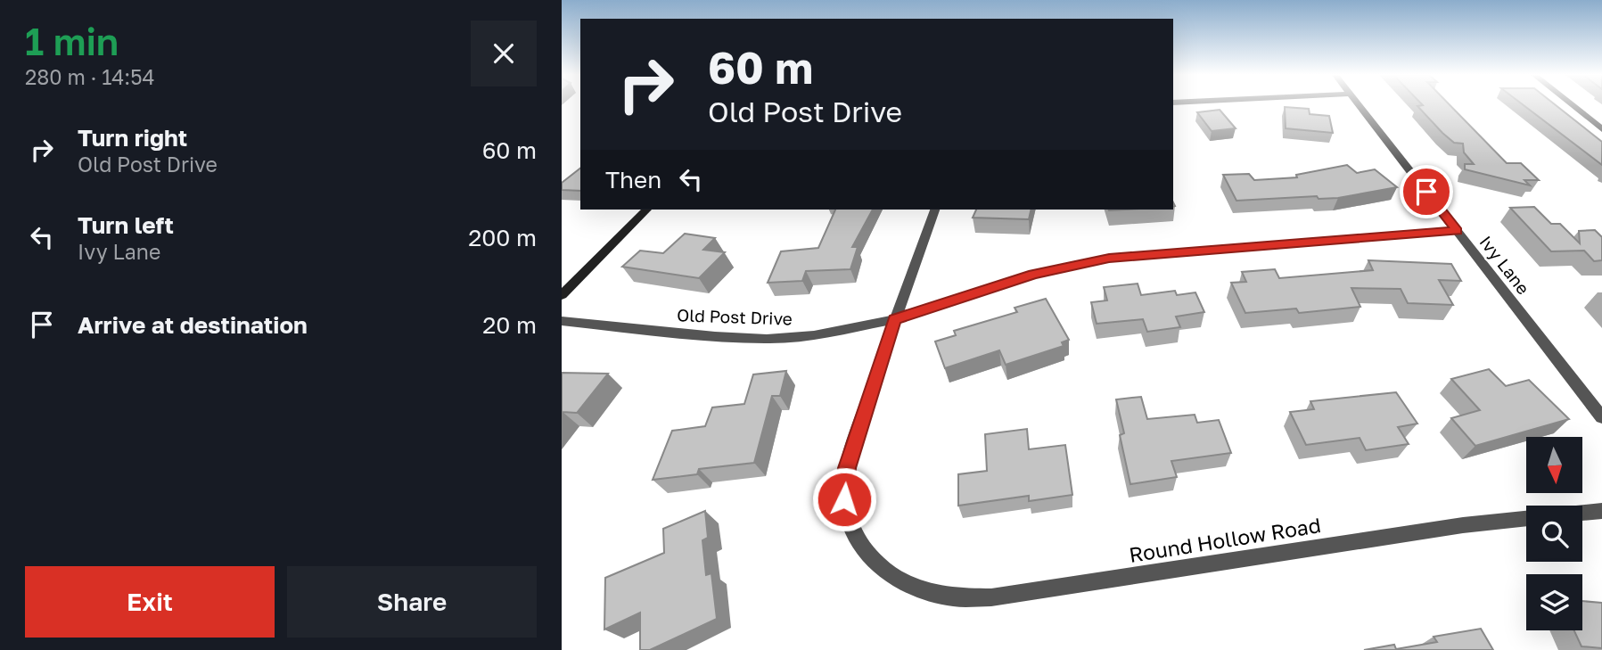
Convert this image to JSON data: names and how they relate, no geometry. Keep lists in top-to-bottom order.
{
  "streets": {
    "street": ["Ivy Lane", "Old Post Drive", "Round Hollow Road"]
  },
  "crossings": [
    ["Ivy Lane", "Old Post Drive"],
    ["Old Post Drive", "Round Hollow Road"]
  ],
  "north": "bottom",
  "page": {
    "heading": ["1 min", "280 m · 14:54"],
    "turn": ["60 m", "Old Post Drive"],
    "list": [
      {
        "name": "Turn right",
        "note": "Old Post Drive",
        "value": "60 m"
      },
      {
        "name": "Turn left",
        "note": "Ivy Lane",
        "value": "200 m"
      },
      {
        "name": "Arrive at destination",
        "value": "20 m"
      }
    ],
    "then": "Then",
    "buttons": ["Exit", "Share"]
  }
}
